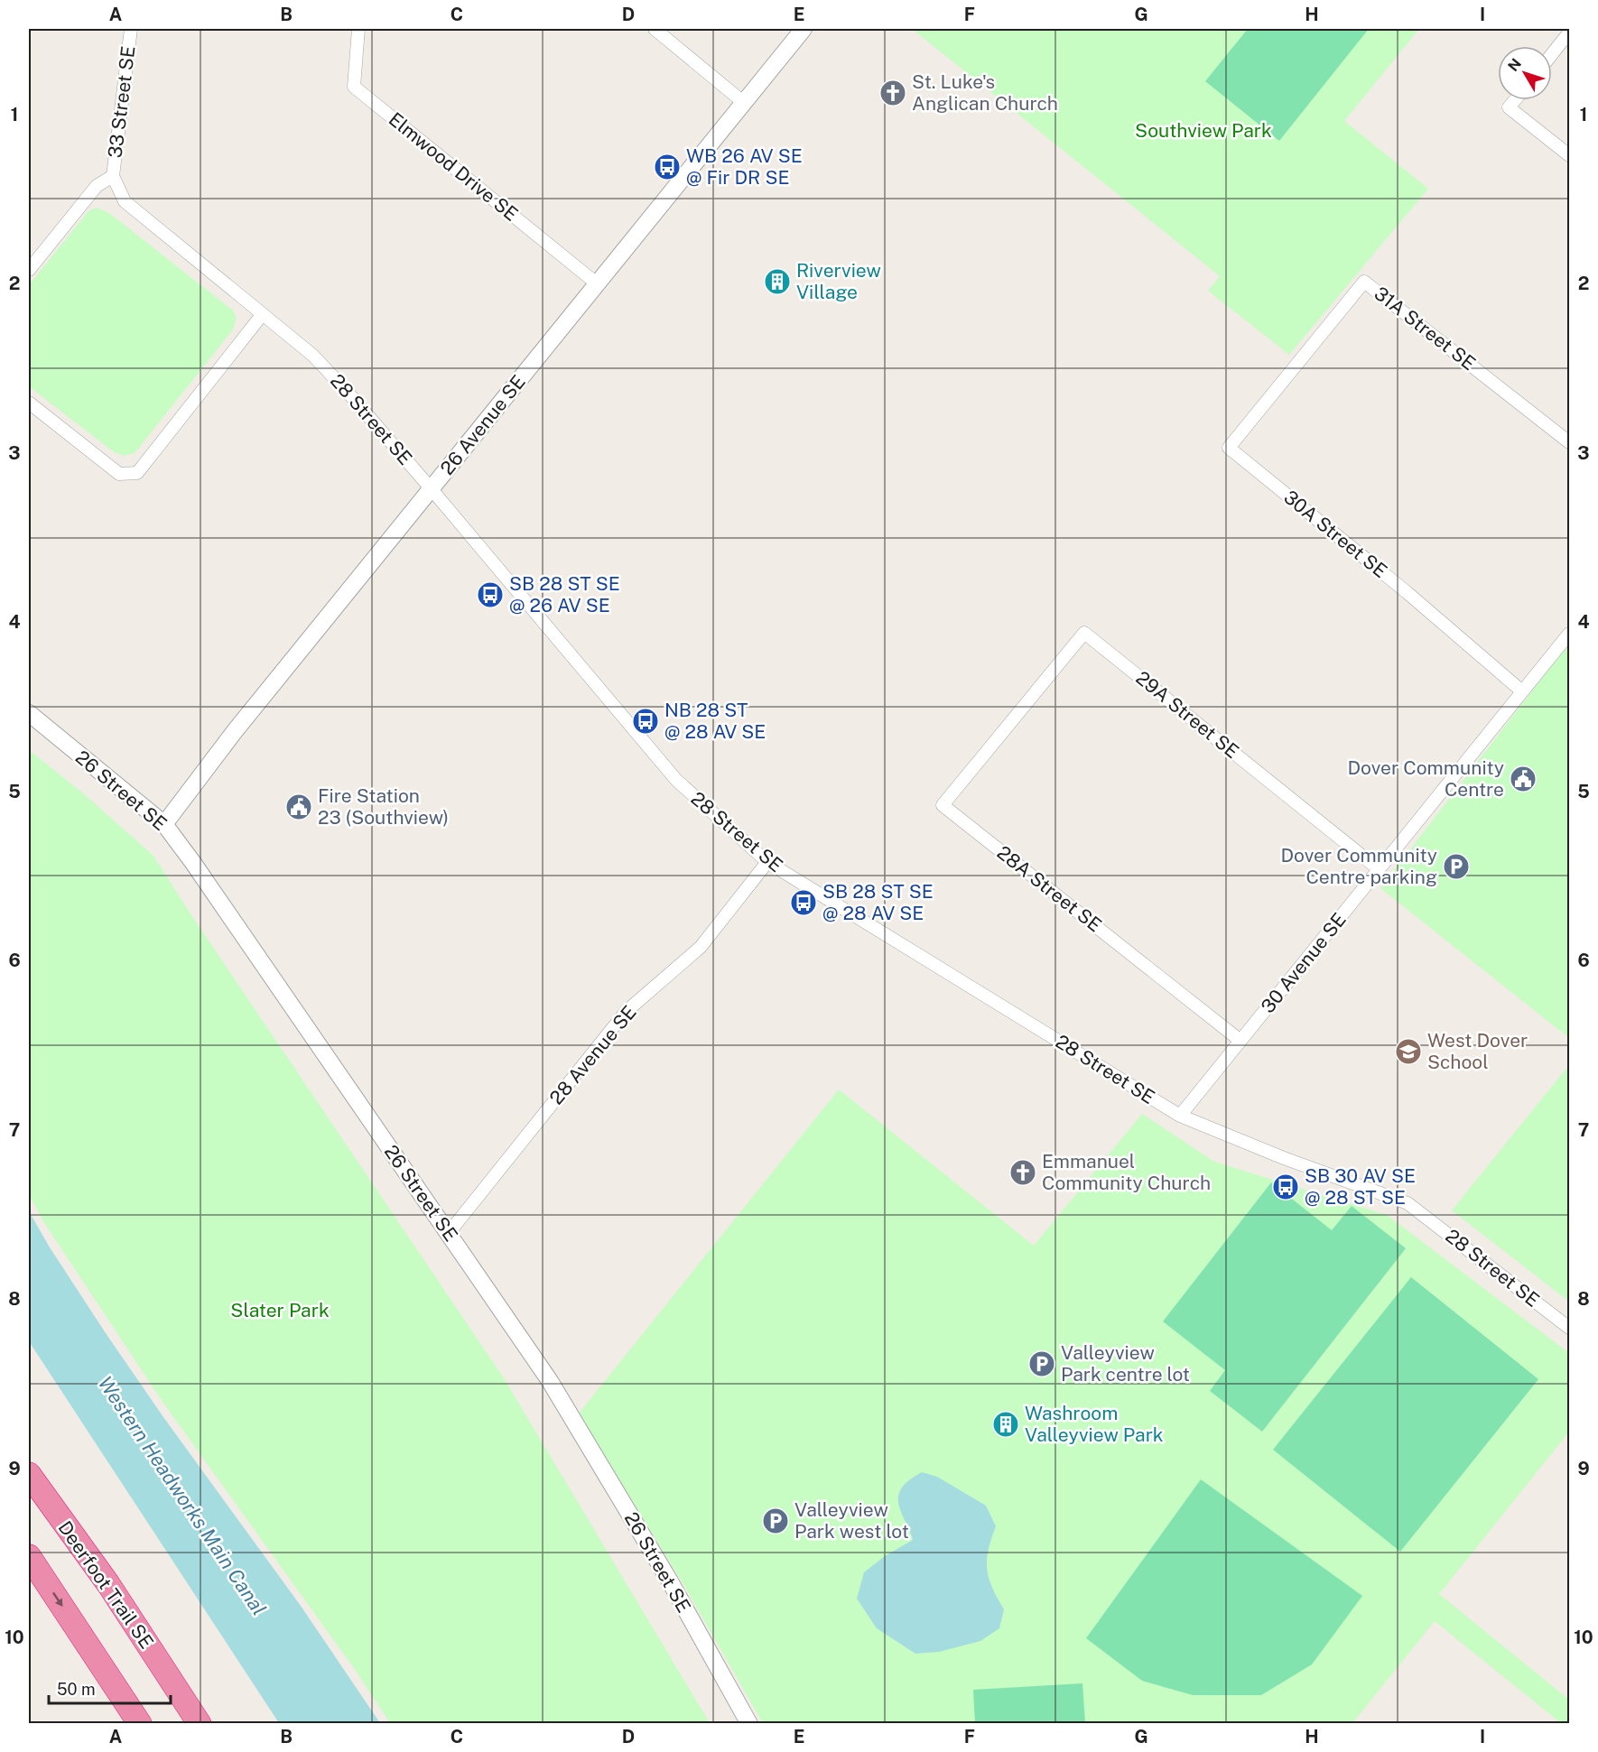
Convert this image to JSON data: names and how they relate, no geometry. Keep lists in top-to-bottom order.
{
  "streets": {
    "highway": ["Deerfoot Trail SE"],
    "street": [
      "33 Street SE",
      "Elmwood Drive SE",
      "31A Street SE",
      "28 Street SE",
      "26 Avenue SE",
      "30A Street SE",
      "29A Street SE",
      "26 Street SE",
      "28A Street SE",
      "30 Avenue SE",
      "28 Avenue SE"
    ]
  },
  "crossings": [
    ["33 Street SE", "28 Street SE"],
    ["Elmwood Drive SE", "26 Avenue SE"],
    ["31A Street SE", "30A Street SE"],
    ["28 Street SE", "26 Avenue SE"],
    ["28 Street SE", "30 Avenue SE"],
    ["28 Street SE", "28 Avenue SE"],
    ["26 Avenue SE", "26 Street SE"],
    ["30A Street SE", "30 Avenue SE"],
    ["29A Street SE", "28A Street SE"],
    ["29A Street SE", "30 Avenue SE"],
    ["26 Street SE", "28 Avenue SE"],
    ["28A Street SE", "30 Avenue SE"]
  ],
  "water": ["Western Headworks Main Canal"],
  "parks": ["Southview Park", "Slater Park"],
  "places": {
    "church": ["St. Luke's Anglican Church", "Emmanuel Community Church"],
    "bus stop": [
      "WB 26 AV SE @ Fir DR SE",
      "SB 28 ST SE @ 26 AV SE",
      "NB 28 ST @ 28 AV SE",
      "SB 28 ST SE @ 28 AV SE",
      "SB 30 AV SE @ 28 ST SE"
    ],
    "building": ["Riverview Village", "Washroom Valleyview Park"],
    "public building": ["Dover Community Centre", "Fire Station 23 (Southview)"],
    "parking": ["Dover Community Centre parking", "Valleyview Park centre lot", "Valleyview Park west lot"],
    "school or university": ["West Dover School"]
  },
  "scale_bar": "50 m",
  "north": "top left",
  "grid": {
    "columns": [
      "A",
      "B",
      "C",
      "D",
      "E",
      "F",
      "G",
      "H",
      "I"
    ],
    "rows": [
      "1",
      "2",
      "3",
      "4",
      "5",
      "6",
      "7",
      "8",
      "9",
      "10"
    ]
  }
}
